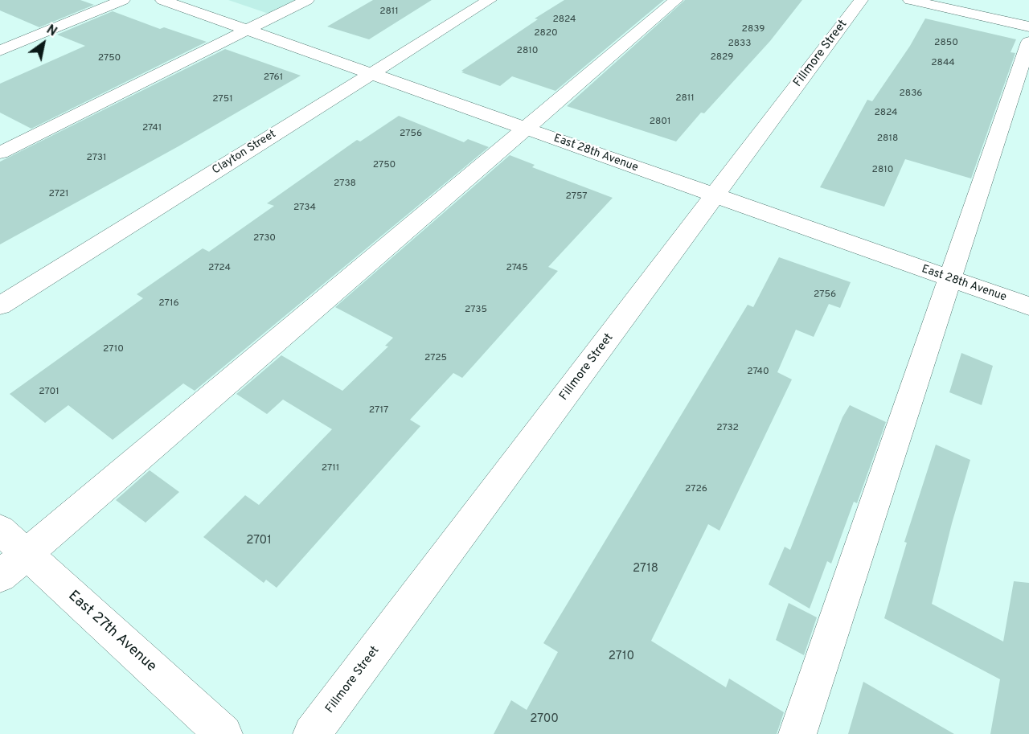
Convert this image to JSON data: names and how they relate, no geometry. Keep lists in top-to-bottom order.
{
  "streets": {
    "street": [
      "Fillmore Street",
      "Clayton Street",
      "East 28th Avenue",
      "East 27th Avenue"
    ]
  },
  "crossings": [
    ["Fillmore Street", "East 28th Avenue"],
    ["Clayton Street", "East 28th Avenue"]
  ],
  "house_numbers": [
    "2811",
    "2824",
    "2839",
    "2820",
    "2850",
    "2833",
    "2810",
    "2829",
    "2750",
    "2844",
    "2761",
    "2836",
    "2811",
    "2751",
    "2824",
    "2801",
    "2741",
    "2756",
    "2818",
    "2731",
    "2750",
    "2810",
    "2738",
    "2721",
    "2757",
    "2734",
    "2730",
    "2724",
    "2745",
    "2756",
    "2716",
    "2735",
    "2710",
    "2725",
    "2740",
    "2701",
    "2717",
    "2732",
    "2711",
    "2726",
    "2701",
    "2718",
    "2710",
    "2700"
  ],
  "north": "top right"
}
